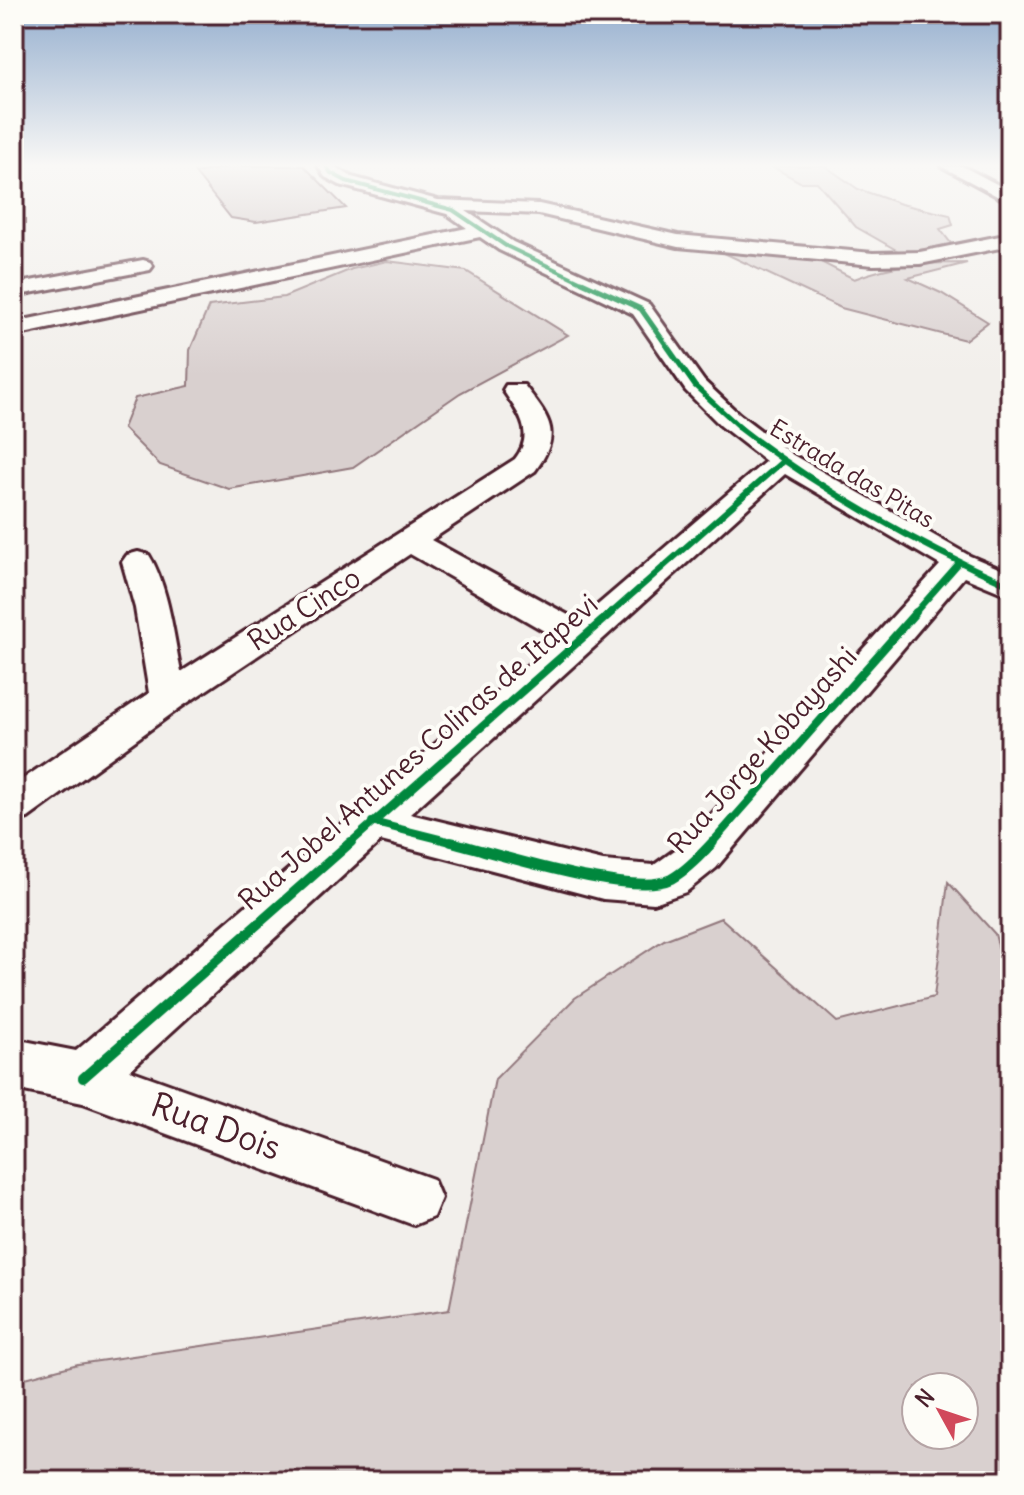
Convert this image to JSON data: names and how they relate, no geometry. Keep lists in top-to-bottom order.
{
  "streets": {
    "street": [
      "Estrada das Pitas",
      "Rua Cinco",
      "Rua Jorge Kobayashi",
      "Rua Jobel Antunes Colinas de Itapevi",
      "Rua Dois"
    ]
  },
  "crossings": [
    ["Estrada das Pitas", "Rua Jorge Kobayashi"],
    ["Estrada das Pitas", "Rua Jobel Antunes Colinas de Itapevi"],
    ["Rua Jorge Kobayashi", "Rua Jobel Antunes Colinas de Itapevi"],
    ["Rua Jobel Antunes Colinas de Itapevi", "Rua Dois"]
  ],
  "north": "top left"
}
